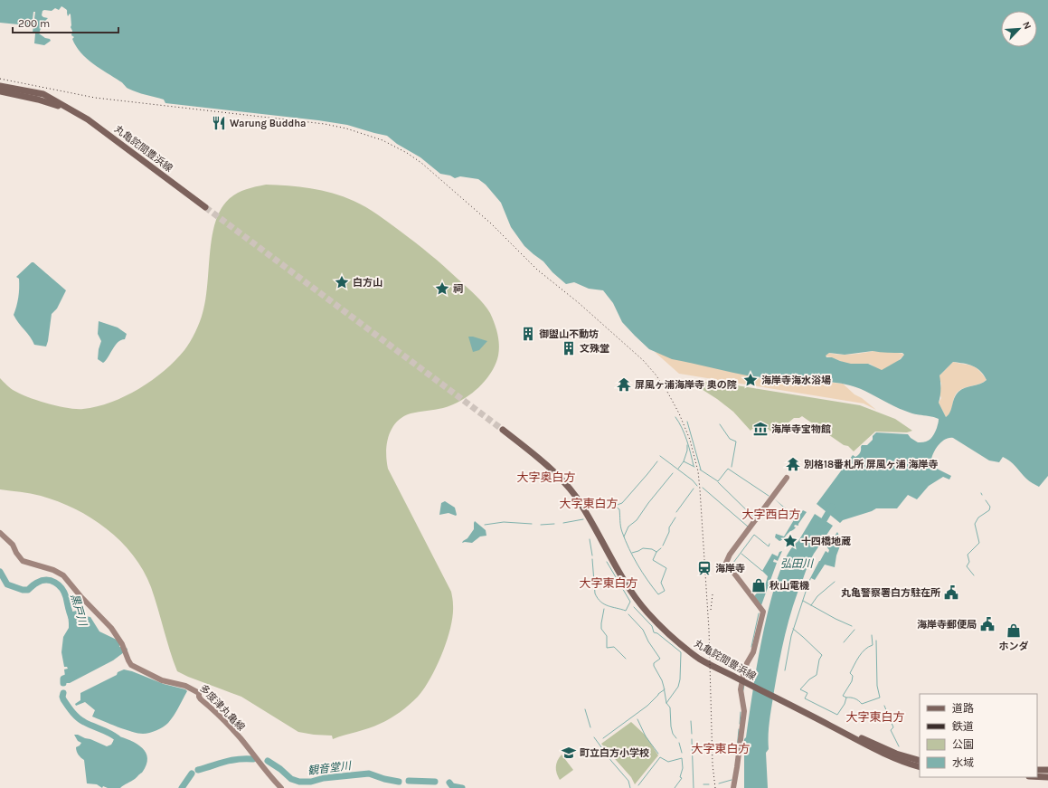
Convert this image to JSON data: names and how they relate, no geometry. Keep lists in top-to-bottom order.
{
  "streets": {
    "main road": ["丸亀詫間豊浜線", "多度津丸亀線"]
  },
  "districts": [
    "大字奥白方",
    "大字東白方",
    "大字西白方",
    "大字東白方",
    "大字東白方",
    "大字東白方"
  ],
  "water": ["弘田川", "黒戸川", "観音堂川"],
  "places": {
    "restaurant": ["Warung Buddha"],
    "place": [
      "白方山",
      "祠",
      "海岸寺海水浴場",
      "十四橋地蔵"
    ],
    "building": ["御盥山不動坊", "文殊堂"],
    "temple": ["屏風ヶ浦海岸寺 奥の院", "別格18番札所 屏風ヶ浦 海岸寺"],
    "museum": ["海岸寺宝物館"],
    "station": ["海岸寺"],
    "shop": ["秋山電機", "ホンダ"],
    "public building": ["丸亀警察署白方駐在所", "海岸寺郵便局"],
    "school or university": ["町立白方小学校"]
  },
  "legend": [
    "道路",
    "鉄道",
    "公園",
    "水域"
  ],
  "scale_bar": "200 m",
  "north": "top right"
}
